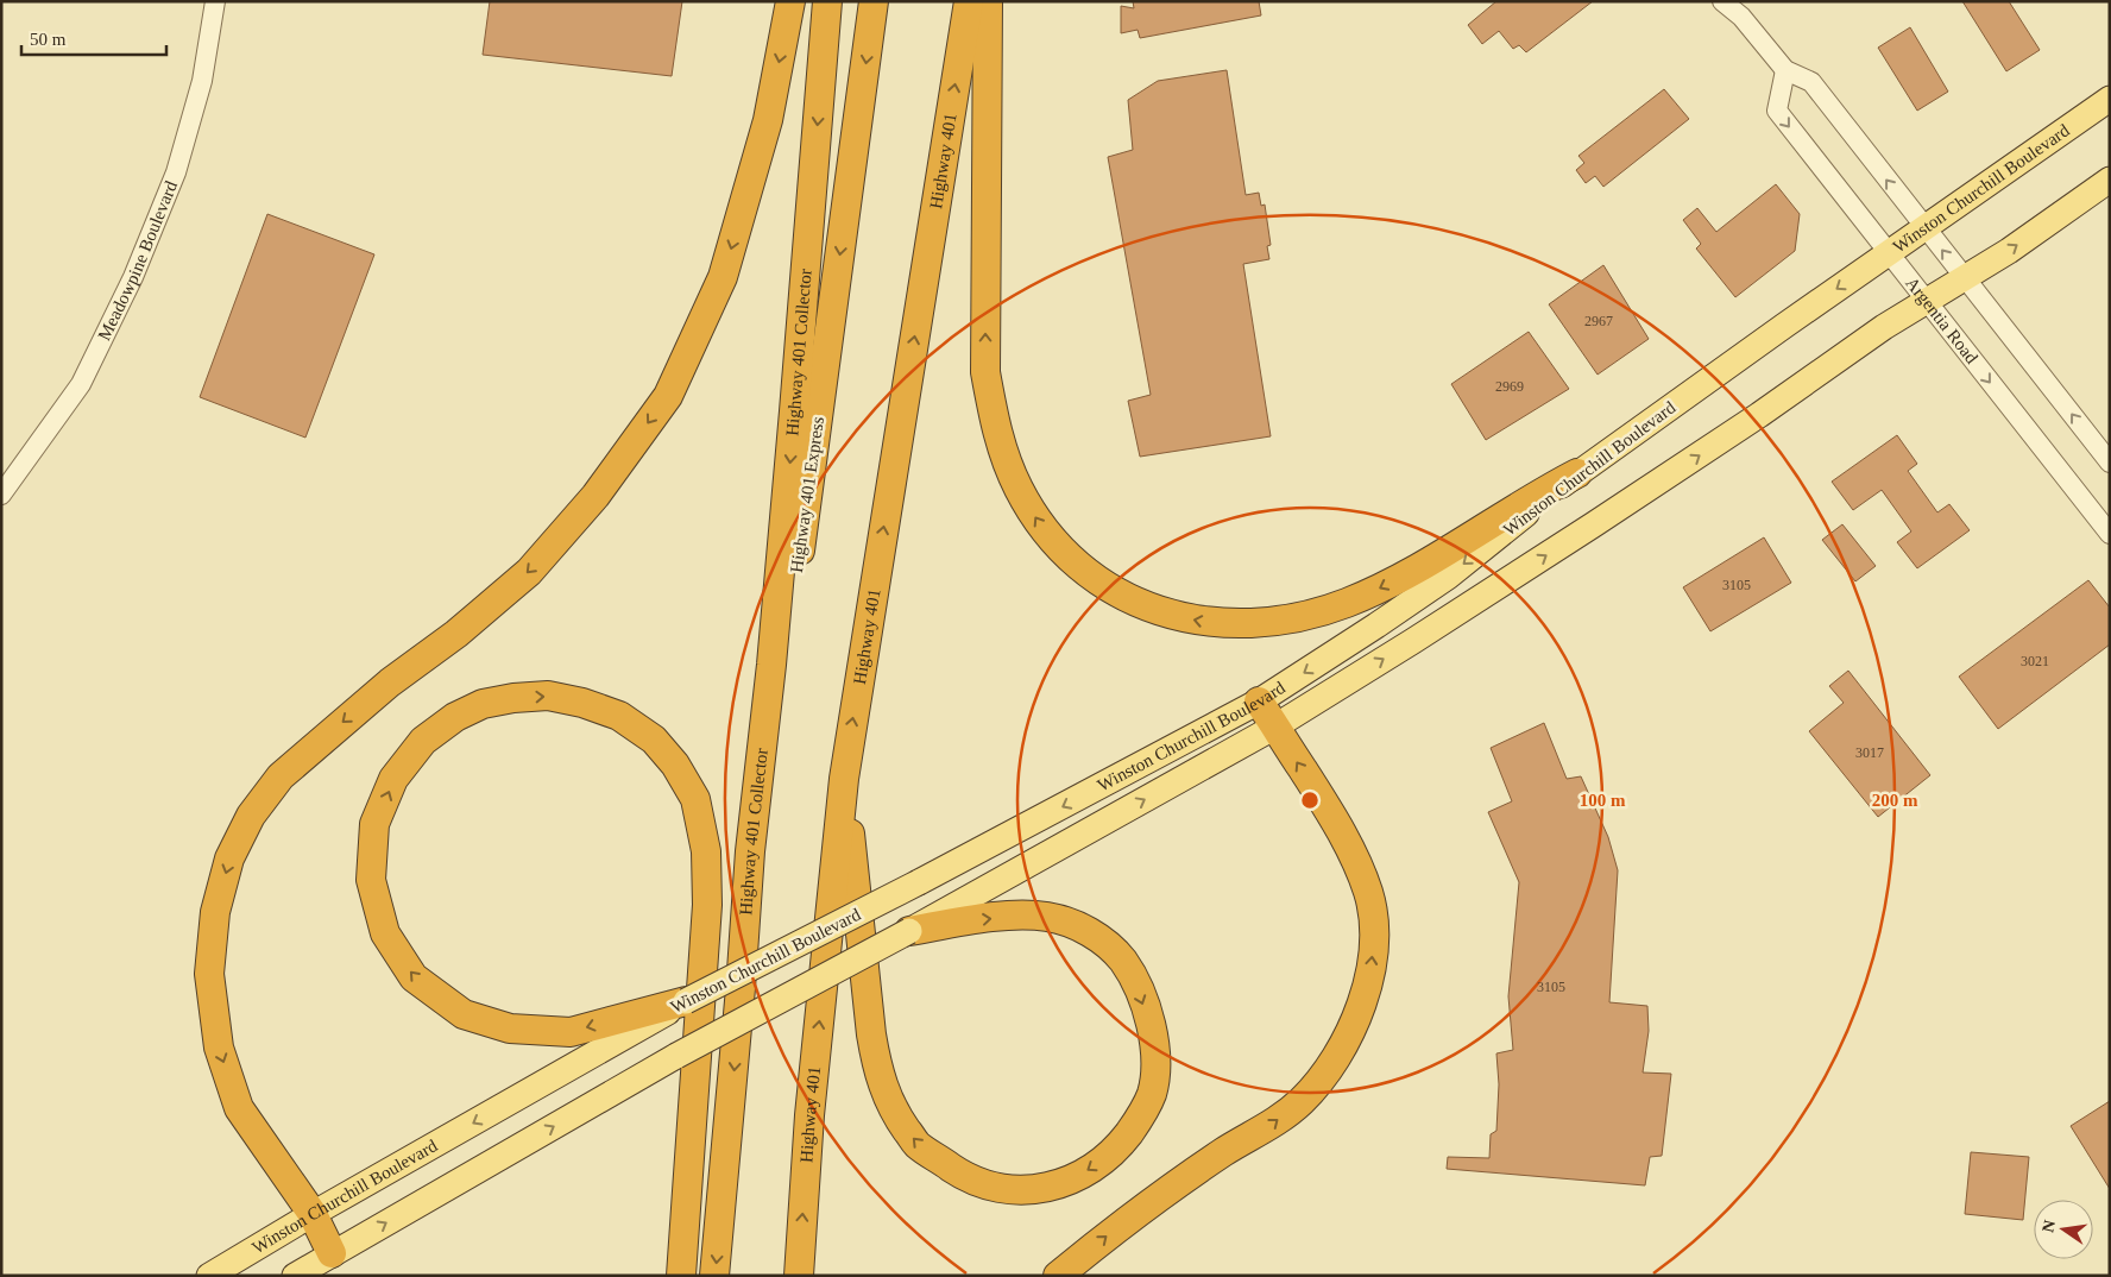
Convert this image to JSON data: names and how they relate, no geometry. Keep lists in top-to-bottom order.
{
  "streets": {
    "highway": ["Highway 401", "Highway 401 Collector", "Highway 401 Express"],
    "main road": ["Winston Churchill Boulevard"],
    "street": ["Meadowpine Boulevard", "Argentia Road"]
  },
  "crossings": [
    ["Winston Churchill Boulevard", "Argentia Road"],
    ["Highway 401 Collector", "Highway 401 Express"]
  ],
  "one_way": ["Highway 401", "Highway 401 Collector", "Highway 401 Express"],
  "house_numbers": [
    "2967",
    "2969",
    "3105",
    "3021",
    "3017",
    "3105"
  ],
  "scale_bar": "50 m",
  "north": "left",
  "rings": ["100 m", "200 m"]
}
